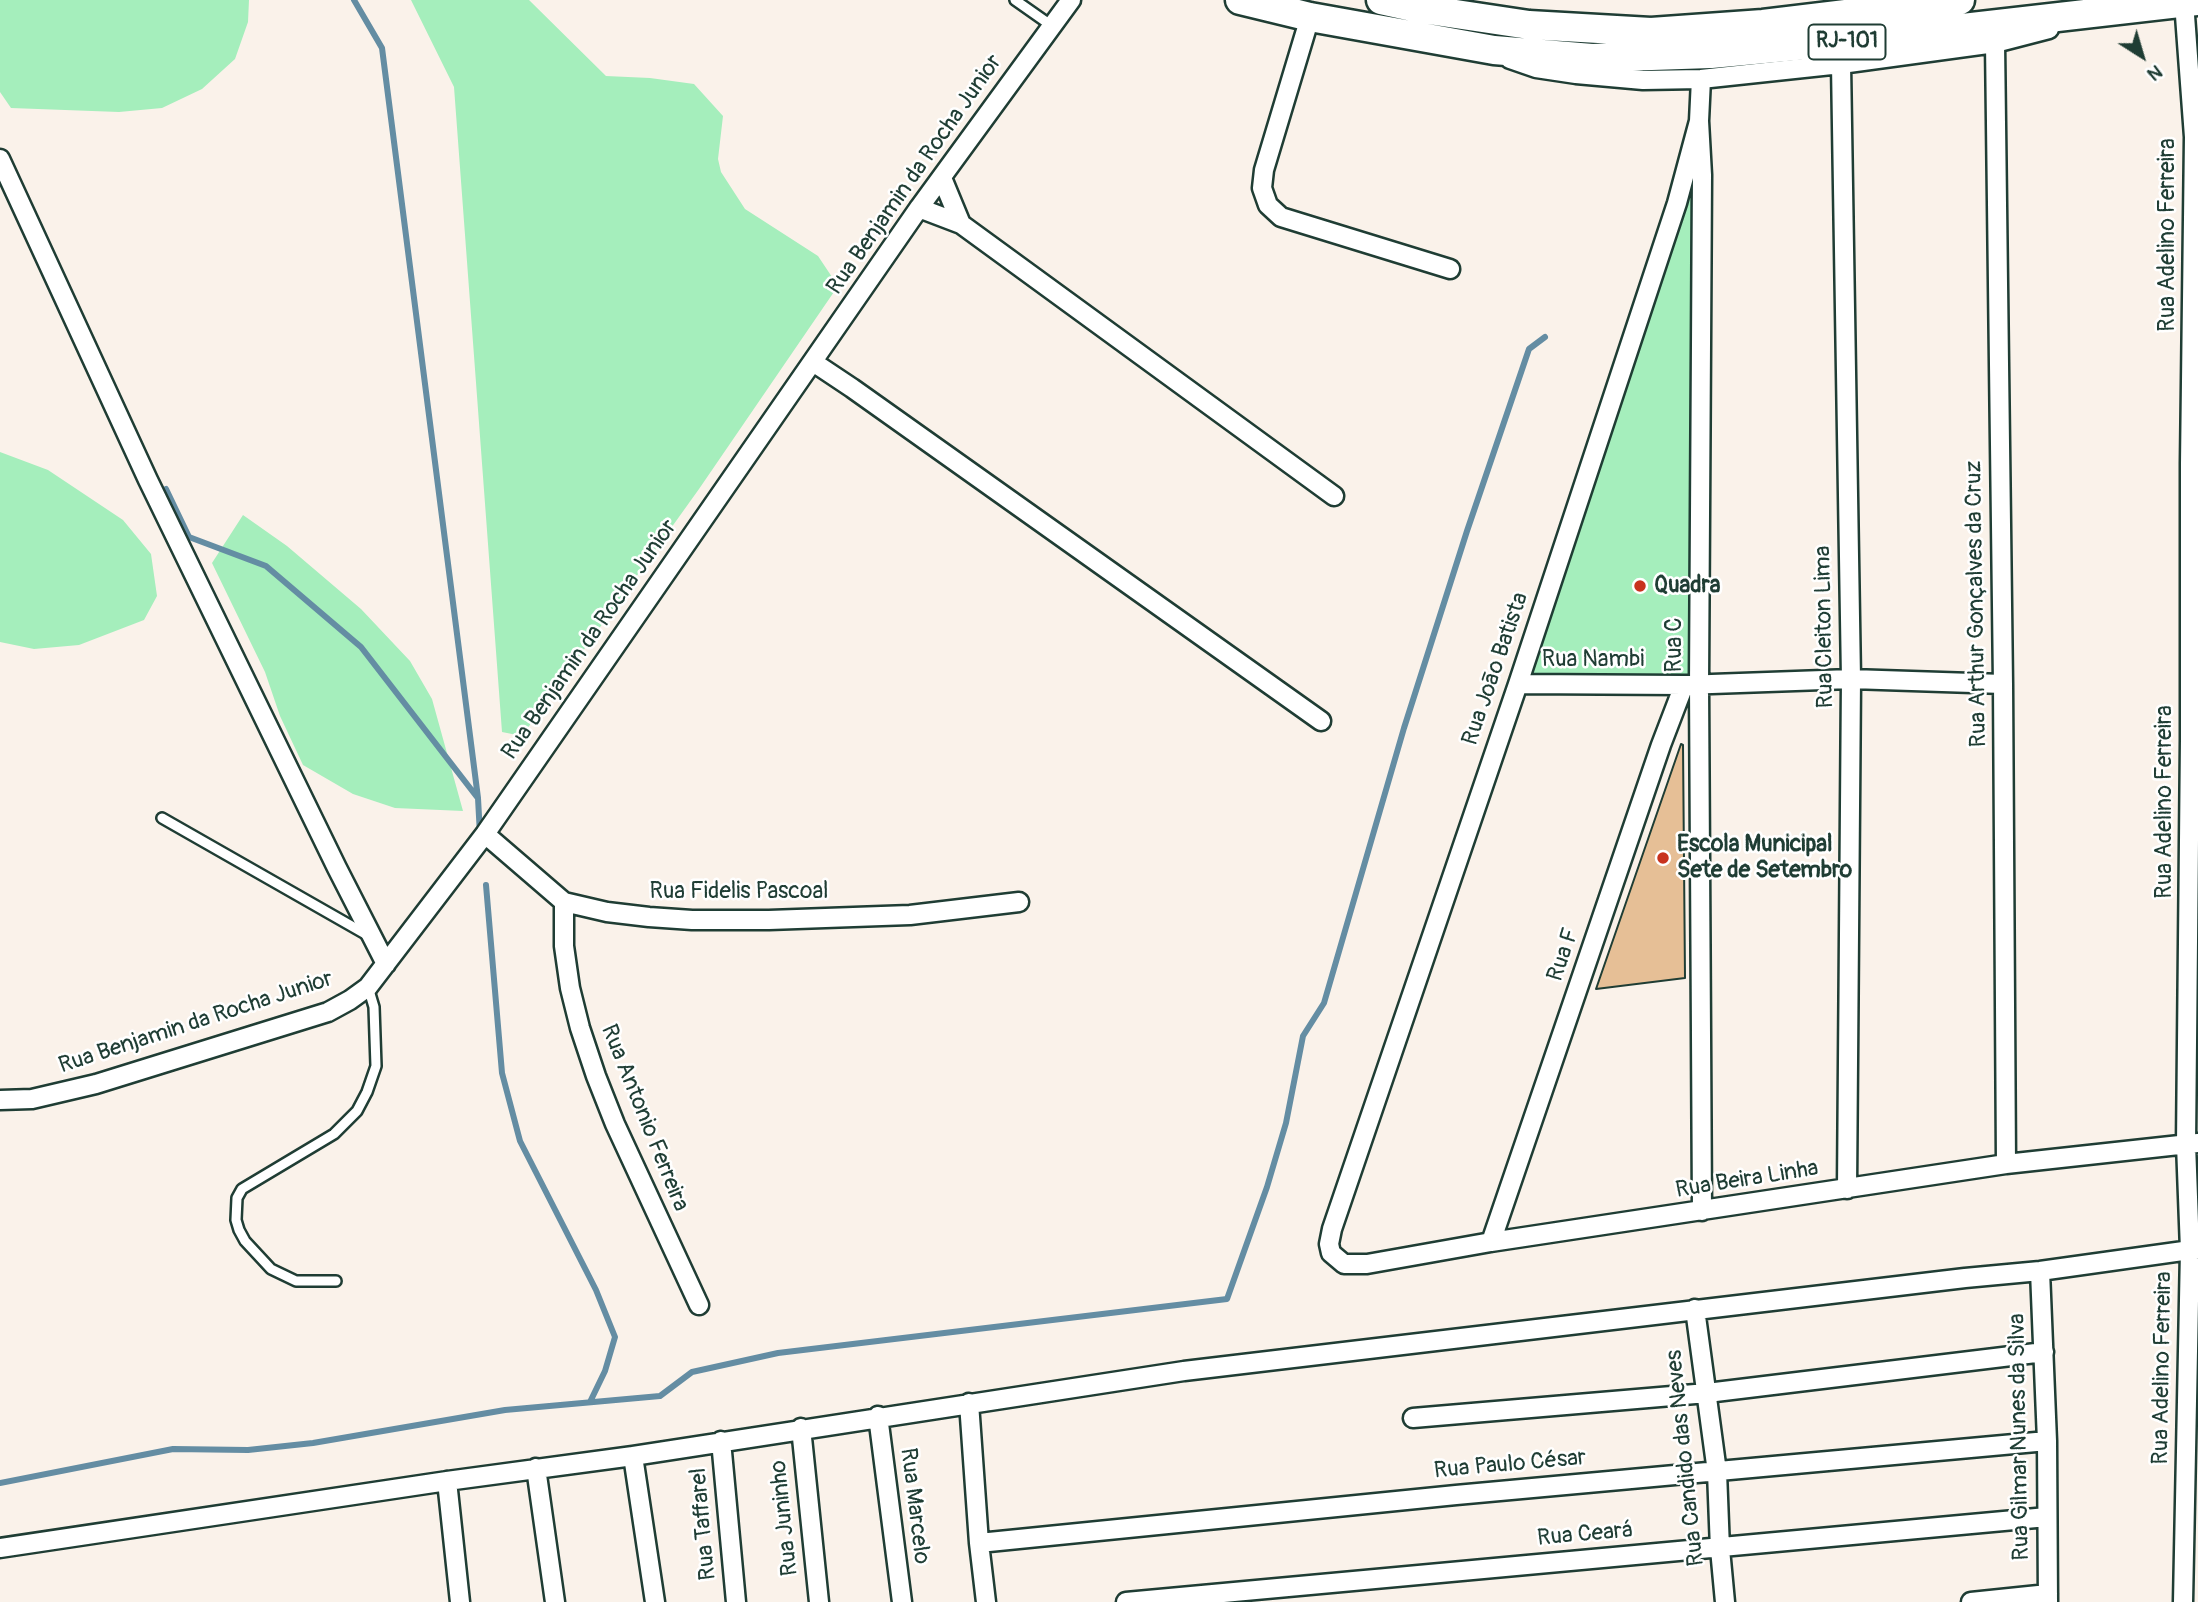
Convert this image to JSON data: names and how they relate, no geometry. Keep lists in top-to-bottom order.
{
  "streets": {
    "main road": ["RJ-101"],
    "street": [
      "Rua Benjamin da Rocha Junior",
      "Rua Adelino Ferreira",
      "Rua Arthur Gonçalves da Cruz",
      "Rua Cleiton Lima",
      "Rua C",
      "Rua Nambi",
      "Rua Joāo Batista",
      "Rua Fidelis Pascoal",
      "Rua F",
      "Rua Antonio Ferreira",
      "Rua Beira Linha",
      "Rua Gilmar Nunes da Silva",
      "Rua Candido das Neves",
      "Rua Paulo César",
      "Rua Marcelo",
      "Rua Juninho",
      "Rua Taffarel",
      "Rua Ceará"
    ]
  },
  "crossings": [
    ["RJ-101", "Rua Adelino Ferreira"],
    ["Rua Benjamin da Rocha Junior", "Rua Fidelis Pascoal"],
    ["Rua Adelino Ferreira", "Rua Beira Linha"],
    ["Rua Arthur Gonçalves da Cruz", "Rua Nambi"],
    ["Rua Arthur Gonçalves da Cruz", "Rua Beira Linha"],
    ["Rua Cleiton Lima", "Rua Nambi"],
    ["Rua Cleiton Lima", "Rua Beira Linha"],
    ["Rua C", "Rua Nambi"],
    ["Rua C", "Rua Joāo Batista"],
    ["Rua C", "Rua F"],
    ["Rua C", "Rua Beira Linha"],
    ["Rua Nambi", "Rua Joāo Batista"],
    ["Rua Nambi", "Rua F"],
    ["Rua Joāo Batista", "Rua Beira Linha"],
    ["Rua Fidelis Pascoal", "Rua Antonio Ferreira"],
    ["Rua F", "Rua Beira Linha"],
    ["Rua Gilmar Nunes da Silva", "Rua Paulo César"],
    ["Rua Gilmar Nunes da Silva", "Rua Ceará"],
    ["Rua Candido das Neves", "Rua Paulo César"],
    ["Rua Candido das Neves", "Rua Ceará"]
  ],
  "places": ["Quadra", "Escola Municipal Sete de Setembro"],
  "north": "bottom right"
}
